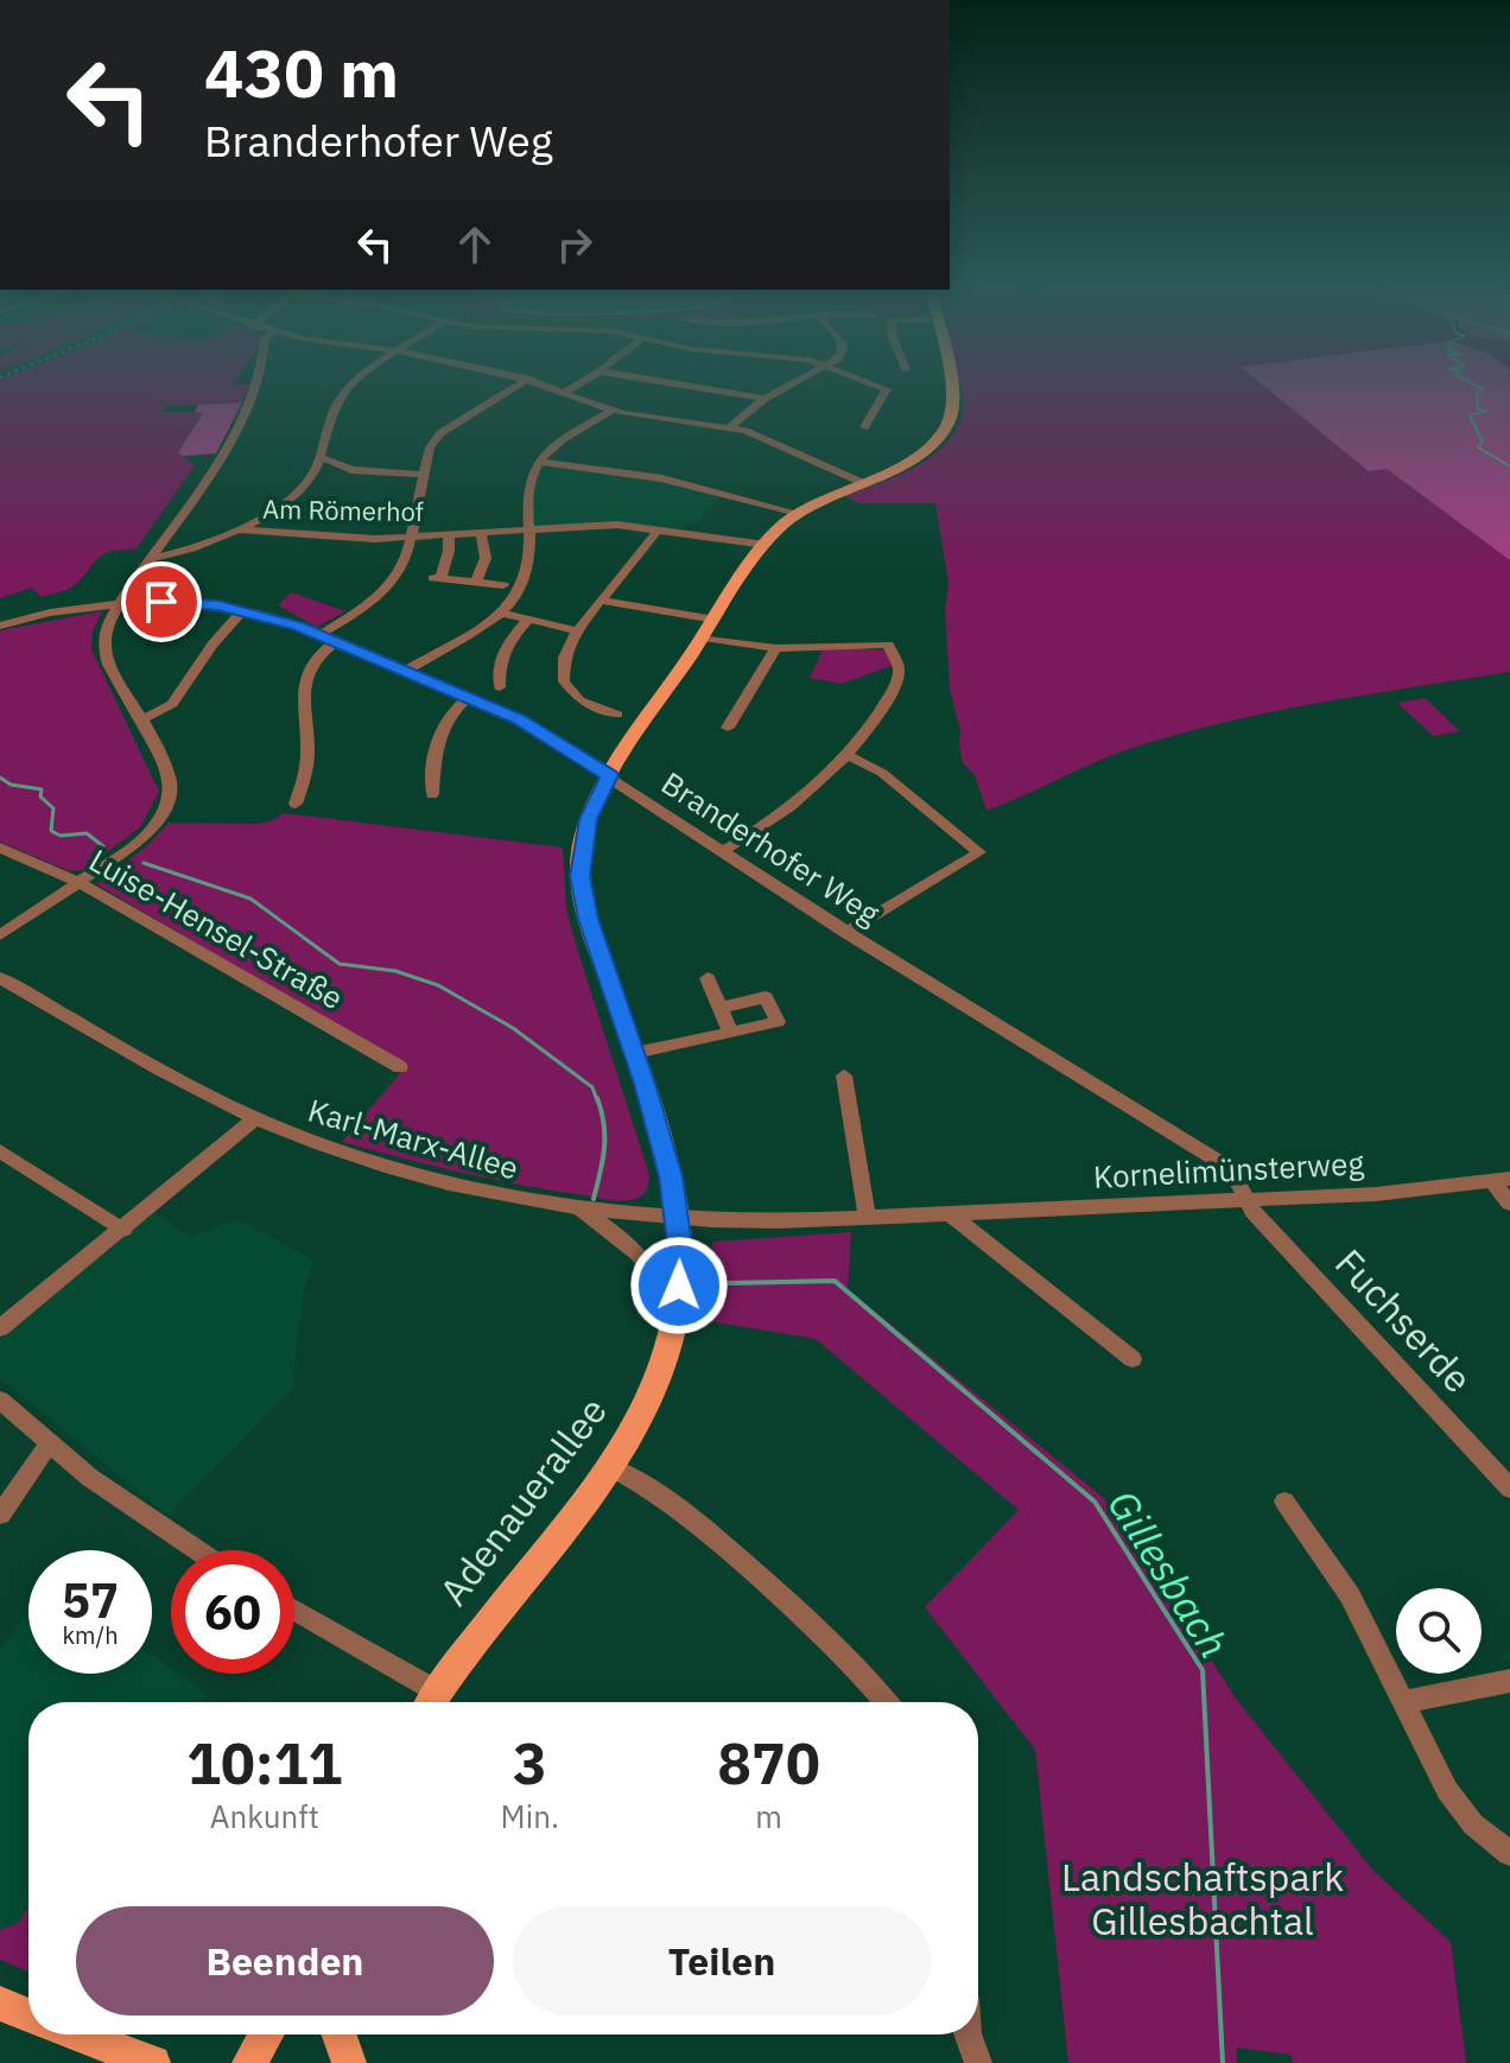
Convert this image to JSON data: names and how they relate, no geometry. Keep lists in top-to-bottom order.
{
  "streets": {
    "main road": ["Adenauerallee"],
    "street": [
      "Am Römerhof",
      "Branderhofer Weg",
      "Luise-Hensel-Straße",
      "Karl-Marx-Allee",
      "Kornelimünsterweg",
      "Fuchserde"
    ]
  },
  "crossings": [
    ["Am Römerhof", "Adenauerallee"],
    ["Branderhofer Weg", "Kornelimünsterweg"],
    ["Branderhofer Weg", "Fuchserde"],
    ["Branderhofer Weg", "Adenauerallee"],
    ["Karl-Marx-Allee", "Kornelimünsterweg"],
    ["Karl-Marx-Allee", "Adenauerallee"],
    ["Kornelimünsterweg", "Fuchserde"],
    ["Kornelimünsterweg", "Adenauerallee"]
  ],
  "water": ["Gillesbach"],
  "parks": ["Landschaftspark Gillesbachtal"],
  "page": {
    "turn": ["430 m", "Branderhofer Weg"],
    "speed": "57 km/h",
    "limit": "60",
    "eta": [
      "10:11",
      "Ankunft",
      "3",
      "Min.",
      "870",
      "m"
    ],
    "buttons": ["Beenden", "Teilen"]
  }
}
